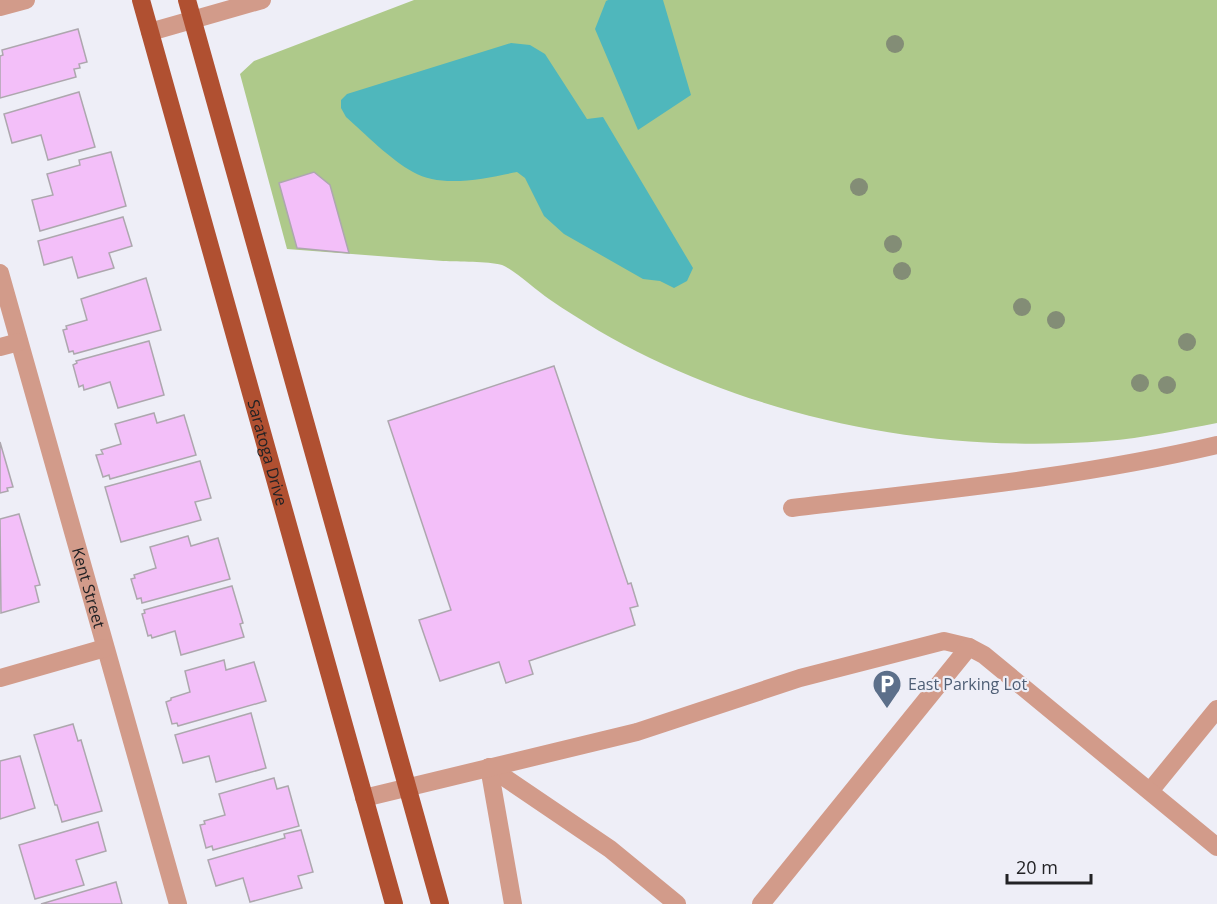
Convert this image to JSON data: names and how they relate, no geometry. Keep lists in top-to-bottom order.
{
  "streets": {
    "main road": ["Saratoga Drive"],
    "street": ["Kent Street"]
  },
  "places": {
    "parking": ["East Parking Lot"]
  },
  "scale_bar": "20 m"
}
